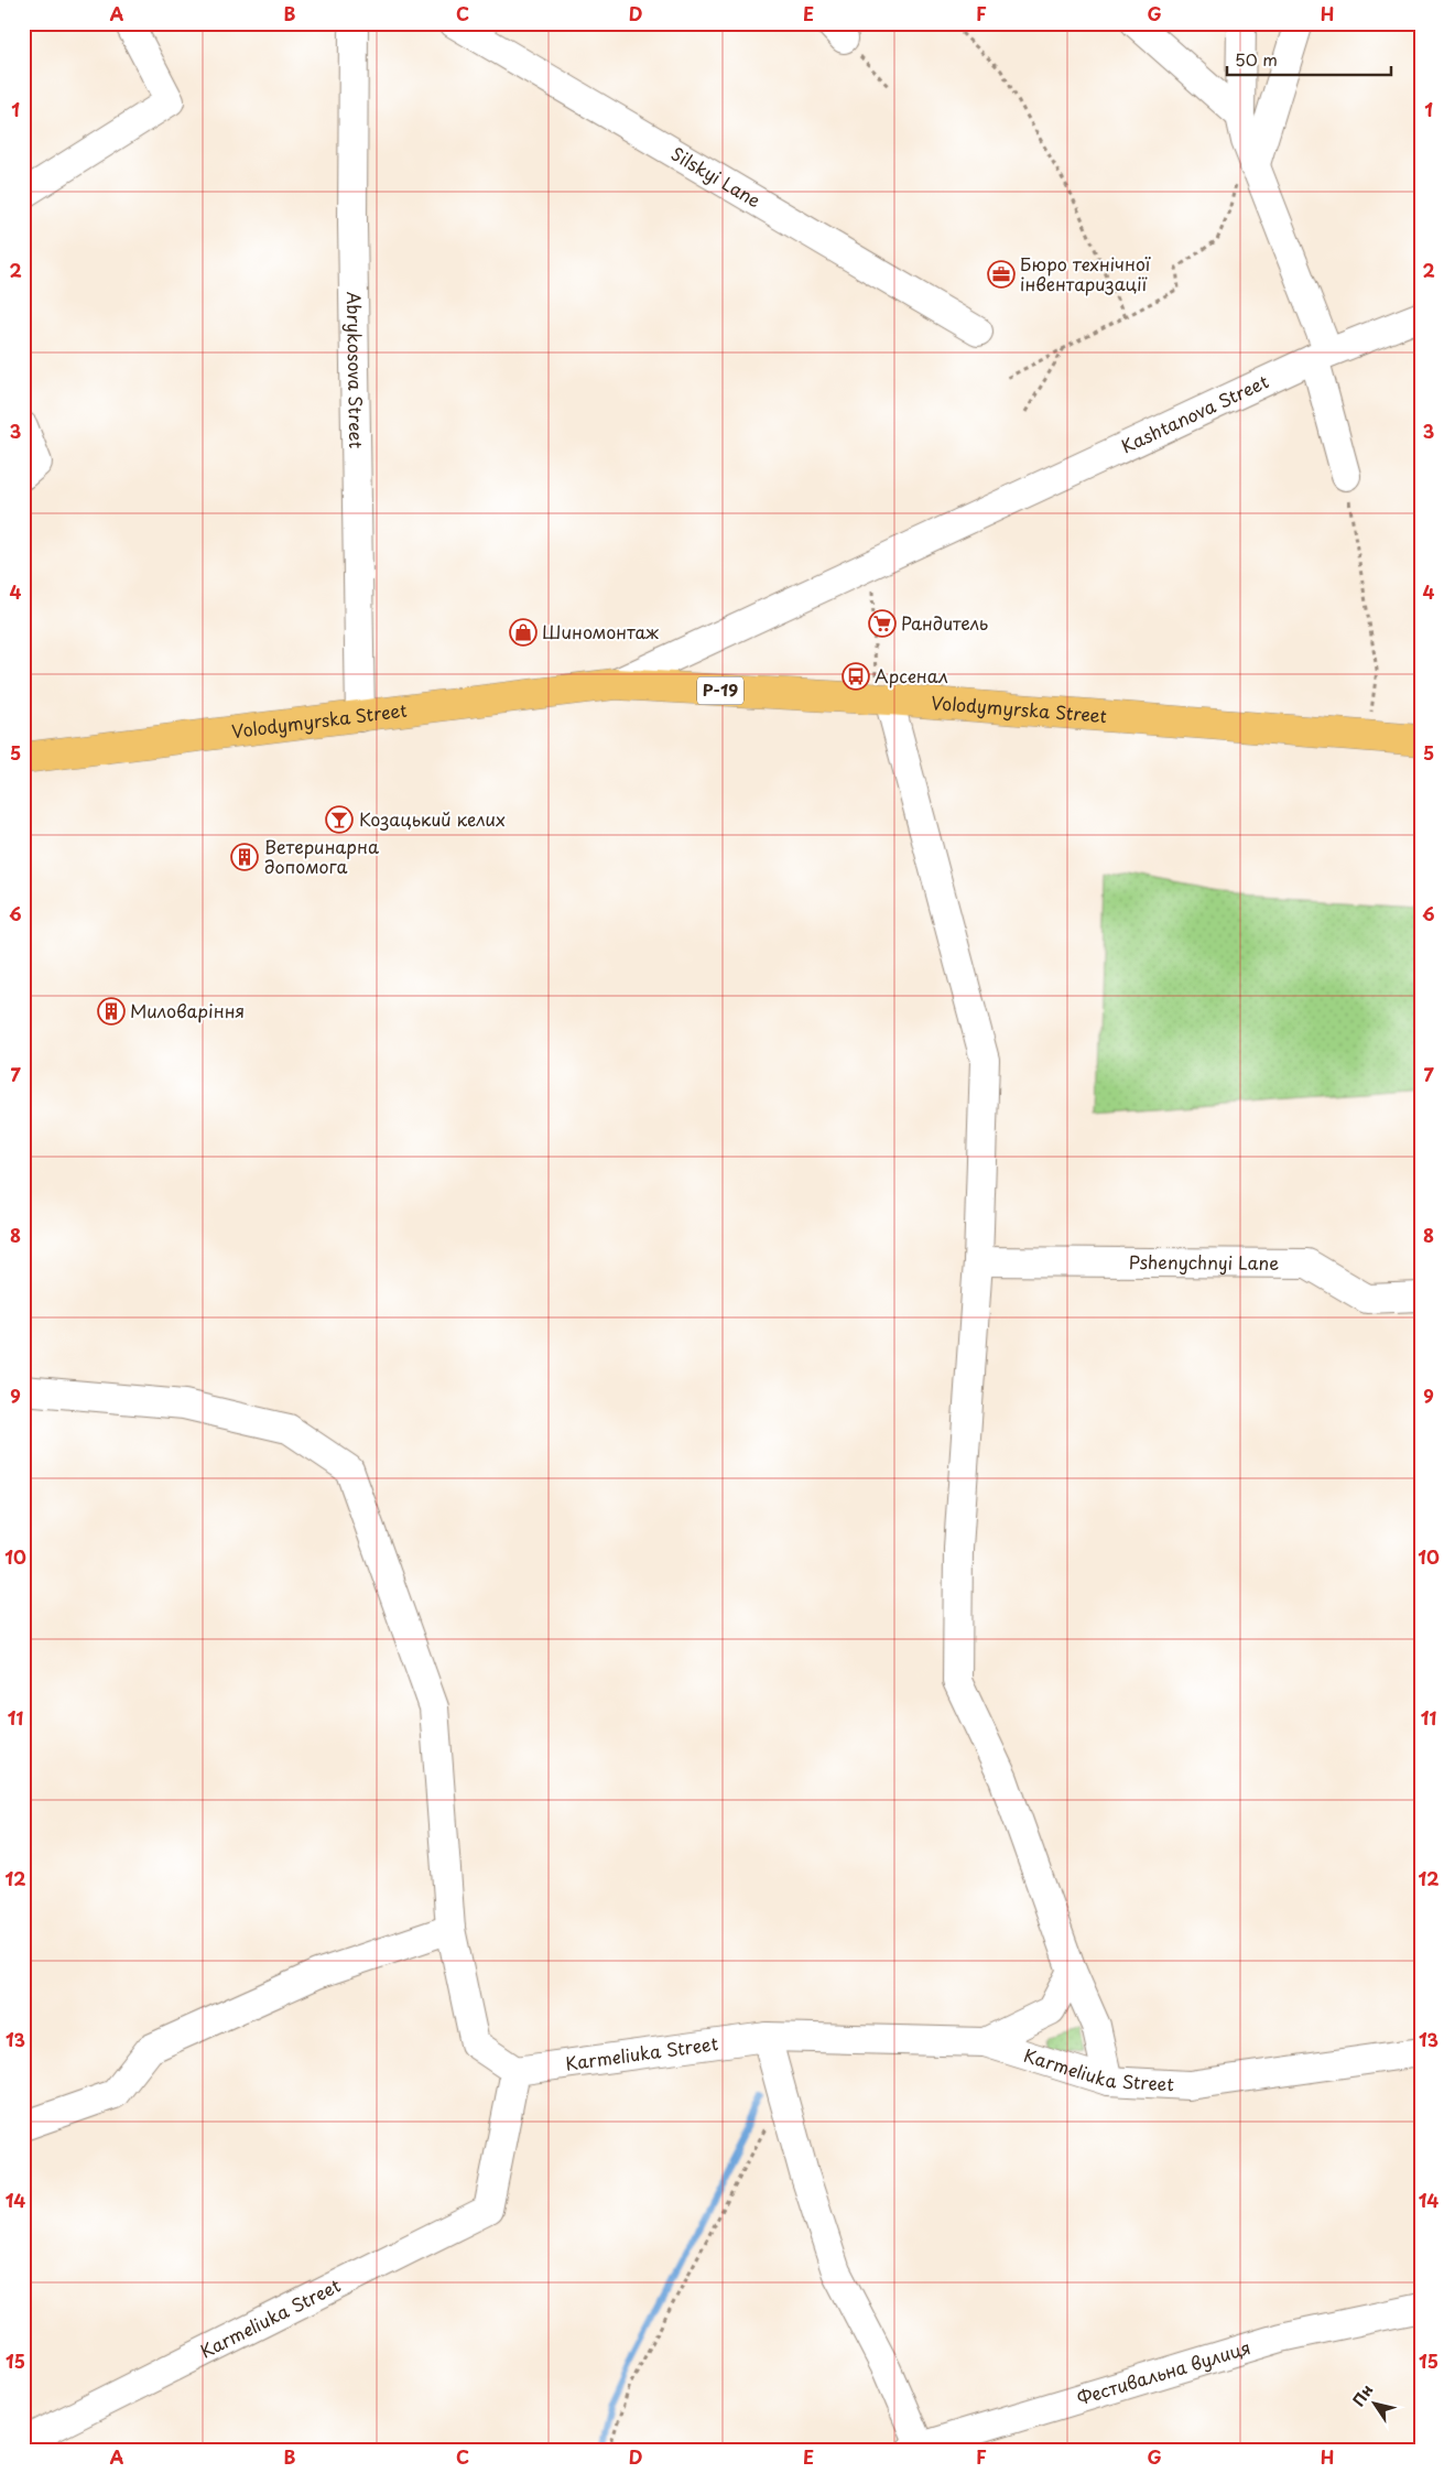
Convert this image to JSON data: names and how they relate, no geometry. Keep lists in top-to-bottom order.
{
  "streets": {
    "main road": ["Р-19", "Volodymyrska Street"],
    "street": [
      "Silskyi Lane",
      "Abrykosova Street",
      "Kashtanova Street",
      "Pshenychnyi Lane",
      "Karmeliuka Street",
      "Фестивальна вулиця"
    ]
  },
  "crossings": [
    ["Abrykosova Street", "Volodymyrska Street"],
    ["Kashtanova Street", "Volodymyrska Street"]
  ],
  "places": {
    "office": ["Бюро технічної інвентаризації"],
    "supermarket": ["Рандитель"],
    "shop": ["Шиномонтаж"],
    "bus stop": ["Арсенал"],
    "bar": ["Козацький келих"],
    "building": ["Ветеринарна допомога", "Миловаріння"]
  },
  "scale_bar": "50 m",
  "north": "top left",
  "grid": {
    "columns": [
      "A",
      "B",
      "C",
      "D",
      "E",
      "F",
      "G",
      "H"
    ],
    "rows": [
      "1",
      "2",
      "3",
      "4",
      "5",
      "6",
      "7",
      "8",
      "9",
      "10",
      "11",
      "12",
      "13",
      "14",
      "15"
    ]
  }
}
